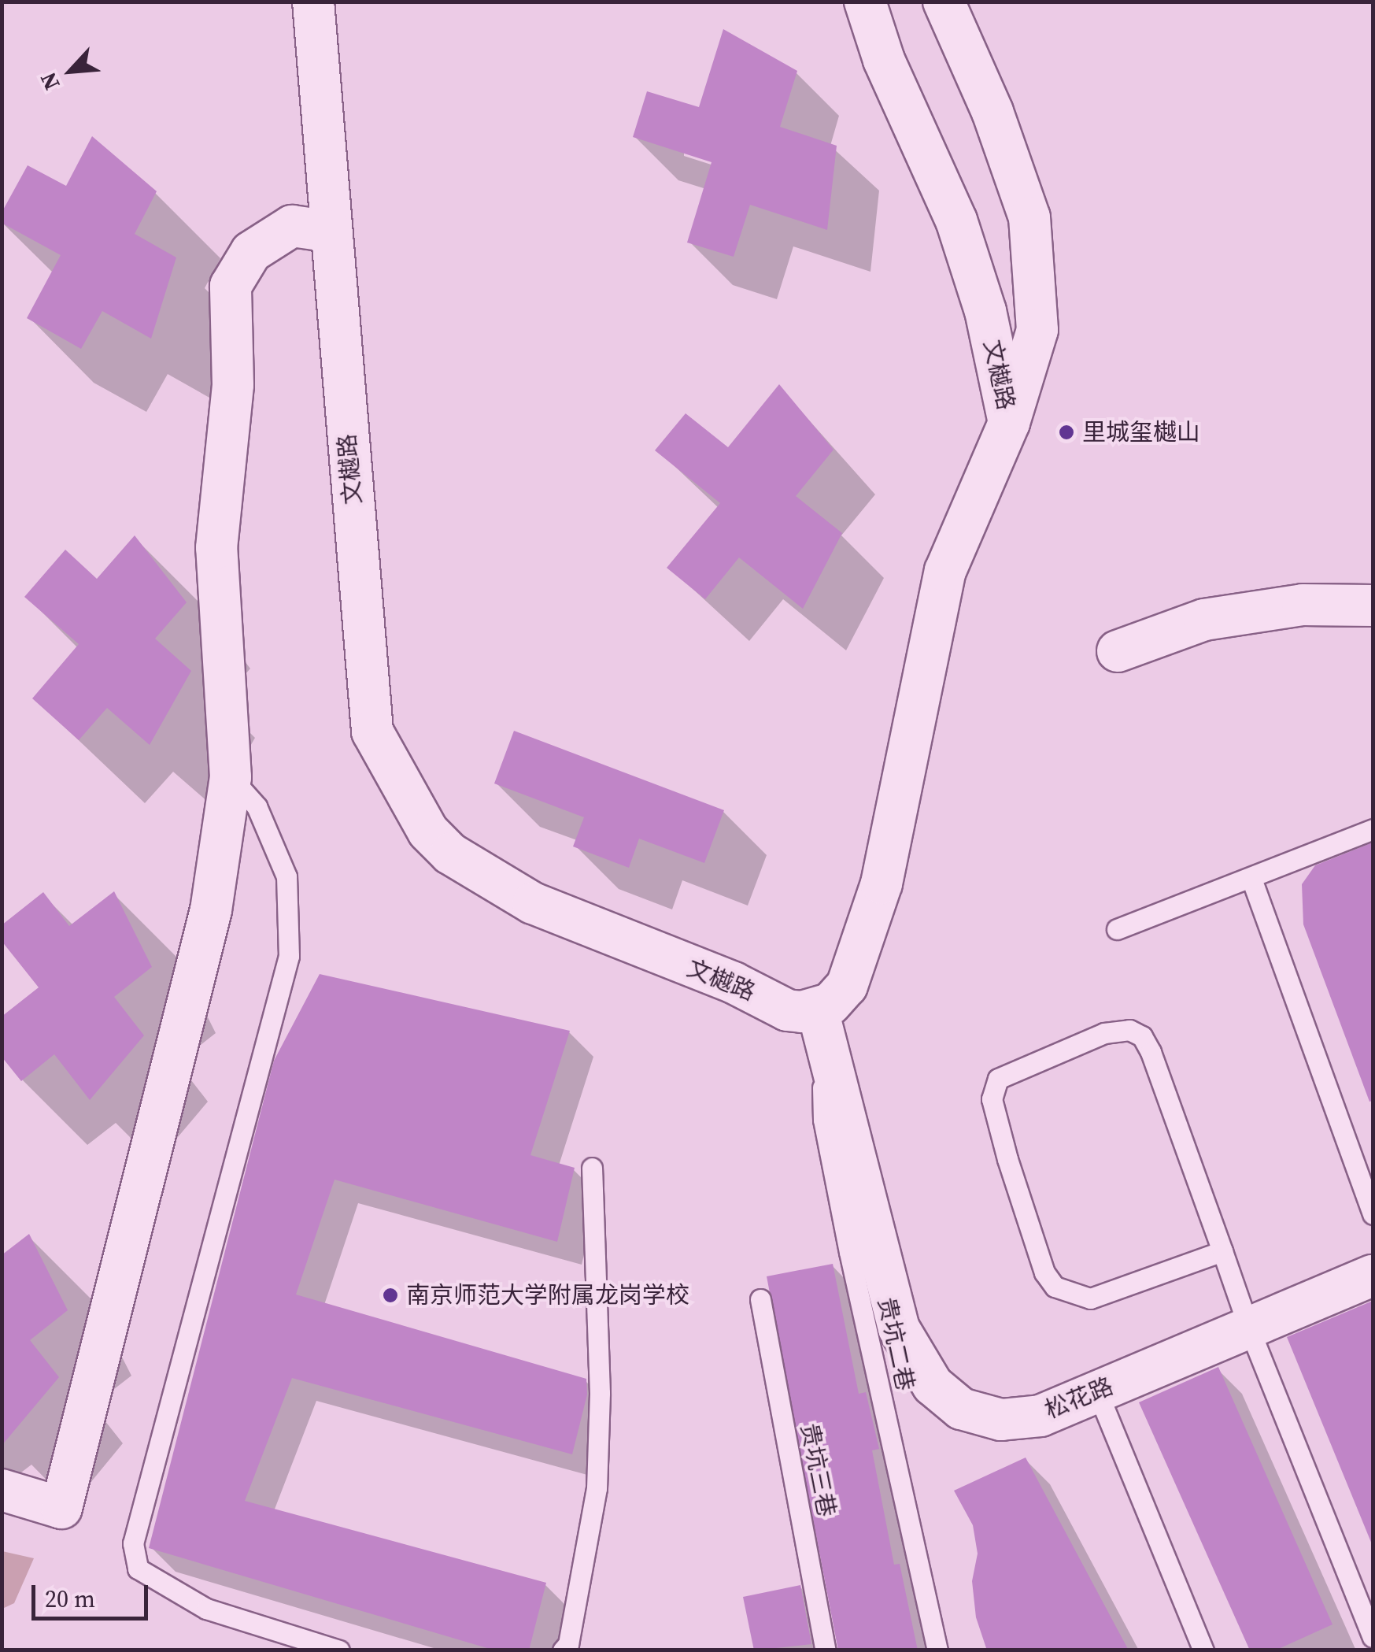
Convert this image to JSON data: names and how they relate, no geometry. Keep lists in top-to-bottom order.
{
  "streets": {
    "street": ["文樾路", "松花路"],
    "lane": ["贵坑二巷", "贵坑三巷"]
  },
  "crossings": [
    ["文樾路", "贵坑二巷"],
    ["文樾路", "松花路"],
    ["贵坑二巷", "松花路"]
  ],
  "places": ["里城玺樾山", "南京师范大学附属龙岗学校"],
  "scale_bar": "20 m",
  "north": "bottom left"
}
